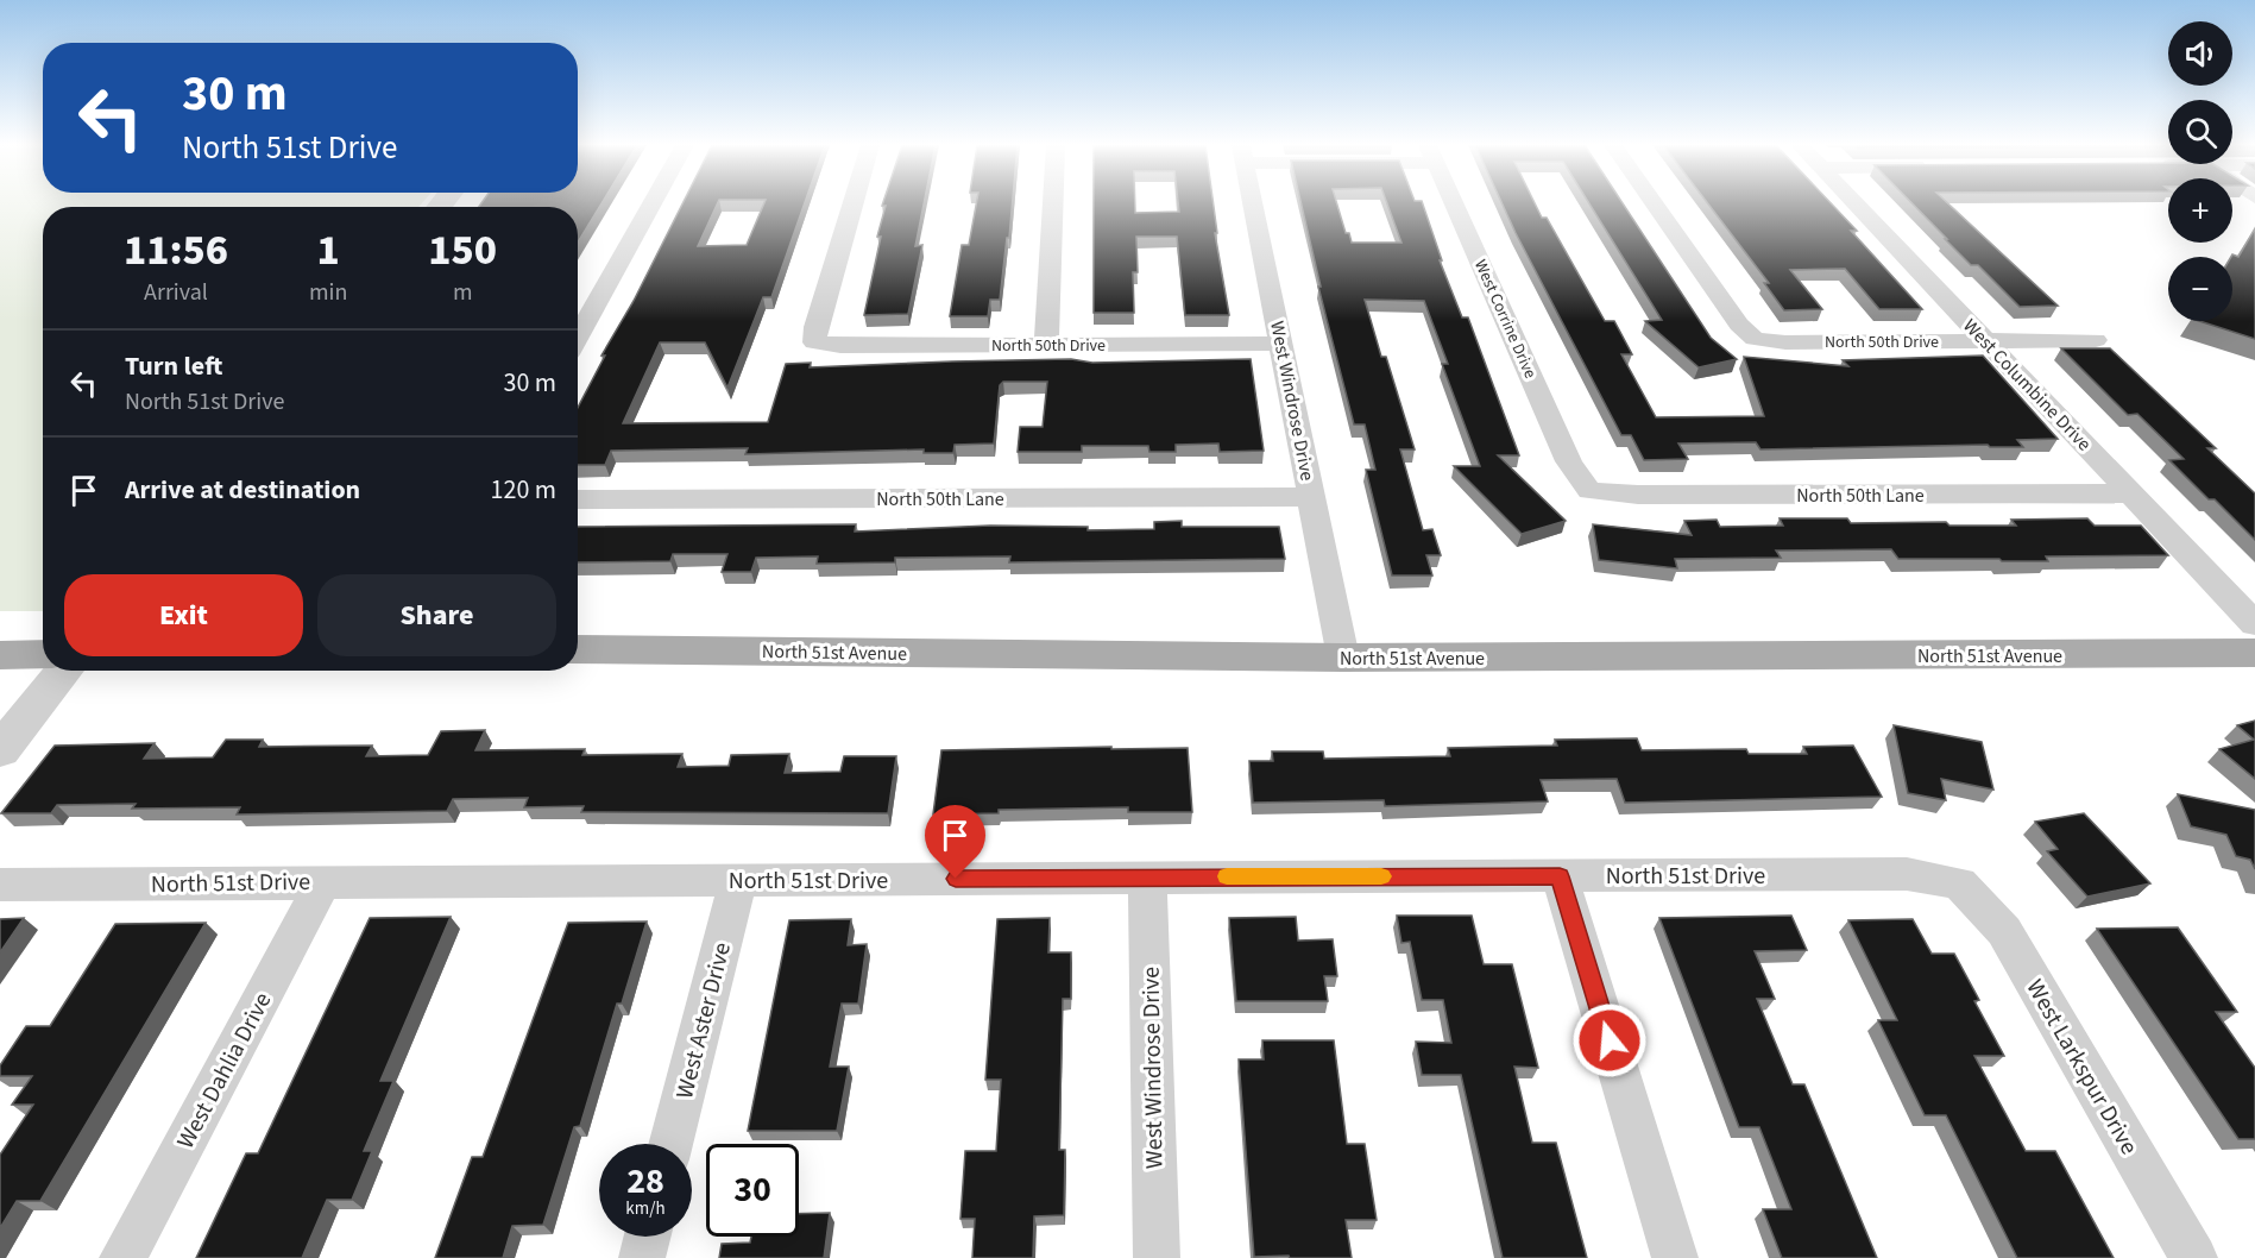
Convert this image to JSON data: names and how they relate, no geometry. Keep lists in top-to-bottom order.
{
  "streets": {
    "main road": ["North 51st Avenue"],
    "street": [
      "West Corrine Drive",
      "North 50th Drive",
      "West Columbine Drive",
      "West Windrose Drive",
      "North 50th Lane",
      "North 51st Drive",
      "West Aster Drive",
      "West Larkspur Drive",
      "West Dahlia Drive"
    ]
  },
  "crossings": [
    ["West Corrine Drive", "North 50th Lane"],
    ["North 50th Drive", "West Columbine Drive"],
    ["North 50th Drive", "West Windrose Drive"],
    ["West Columbine Drive", "North 50th Lane"],
    ["West Windrose Drive", "North 50th Lane"],
    ["West Windrose Drive", "North 51st Avenue"],
    ["West Windrose Drive", "North 51st Drive"],
    ["North 51st Drive", "West Aster Drive"],
    ["North 51st Drive", "West Larkspur Drive"],
    ["North 51st Drive", "West Dahlia Drive"]
  ],
  "page": {
    "map_buttons": ["+", "−"],
    "turn": ["30 m", "North 51st Drive"],
    "eta": [
      "11:56",
      "Arrival",
      "1",
      "min",
      "150",
      "m"
    ],
    "list": [
      {
        "name": "Turn left",
        "note": "North 51st Drive",
        "value": "30 m"
      },
      {
        "name": "Arrive at destination",
        "value": "120 m"
      }
    ],
    "buttons": ["Exit", "Share"],
    "speed": "28 km/h",
    "limit": "30"
  }
}
